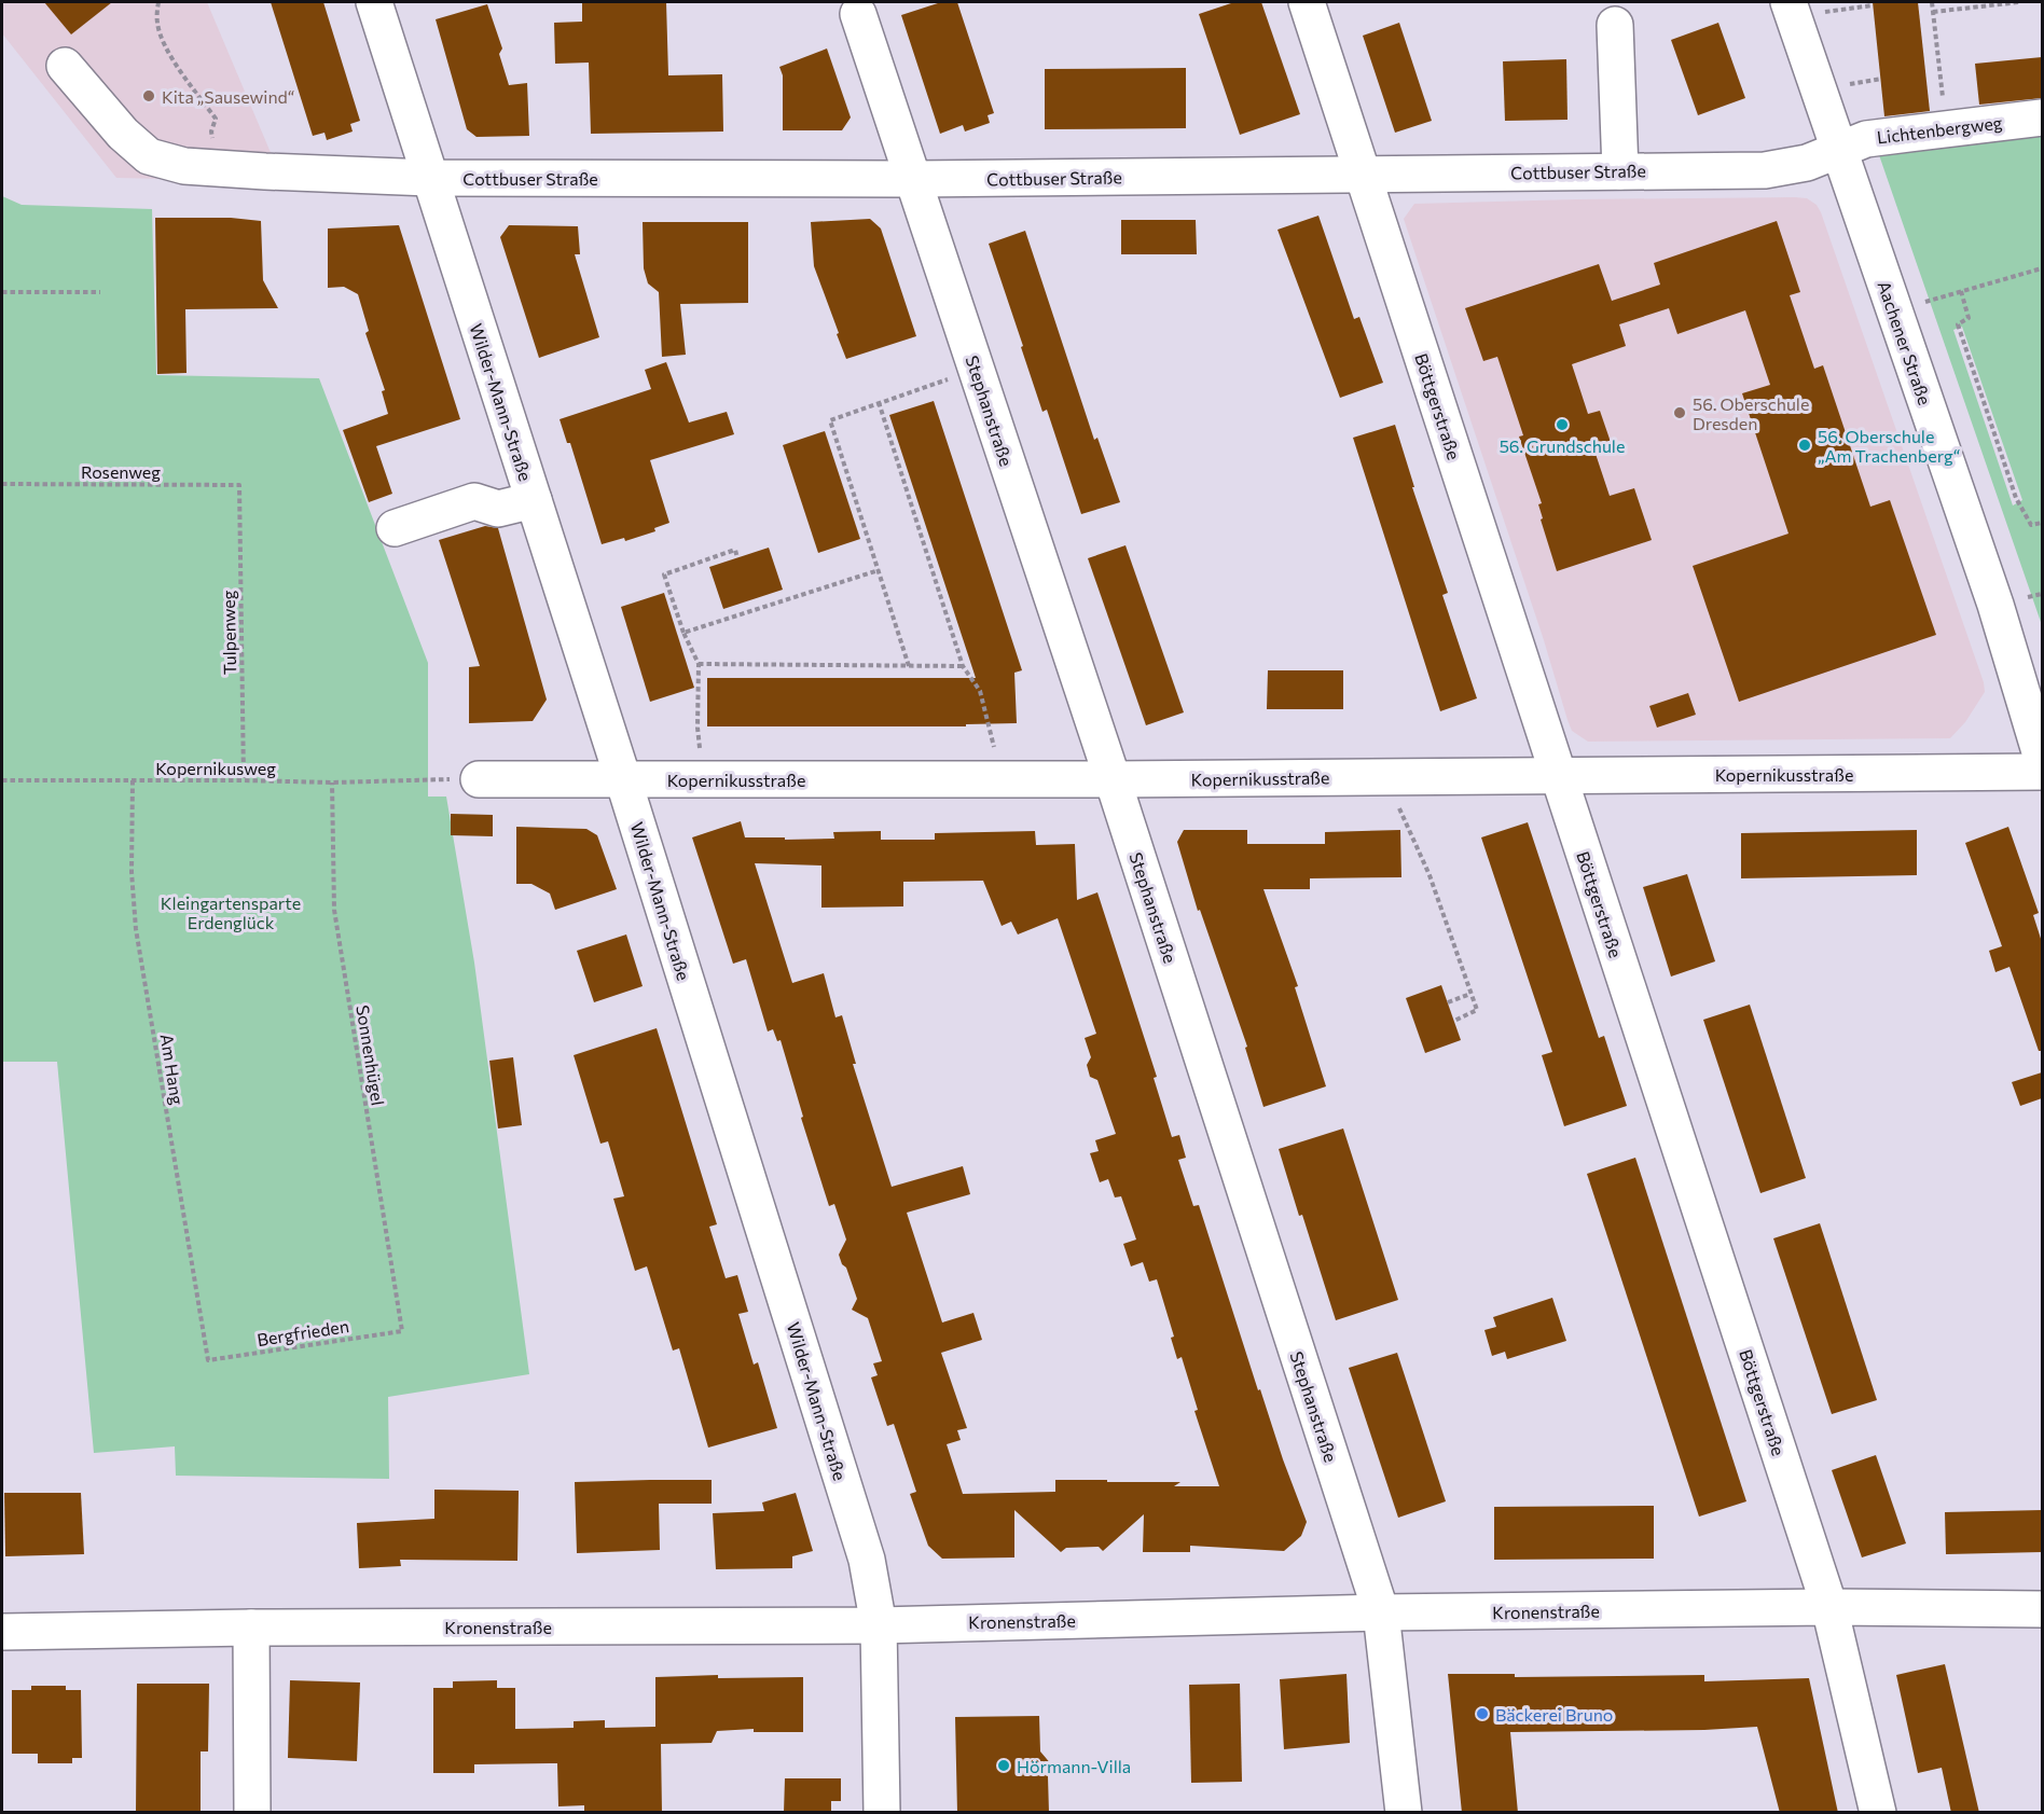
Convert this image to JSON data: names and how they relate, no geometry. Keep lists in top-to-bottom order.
{
  "streets": {
    "street": [
      "Lichtenbergweg",
      "Cottbuser Straße",
      "Aachener Straße",
      "Wilder-Mann-Straße",
      "Böttgerstraße",
      "Stephanstraße",
      "Kopernikusstraße",
      "Kronenstraße"
    ],
    "path": [
      "Rosenweg",
      "Tulpenweg",
      "Kopernikusweg",
      "Sonnenhügel",
      "Am Hang",
      "Bergfrieden"
    ]
  },
  "crossings": [
    ["Lichtenbergweg", "Cottbuser Straße"],
    ["Lichtenbergweg", "Aachener Straße"],
    ["Cottbuser Straße", "Aachener Straße"],
    ["Cottbuser Straße", "Wilder-Mann-Straße"],
    ["Cottbuser Straße", "Böttgerstraße"],
    ["Cottbuser Straße", "Stephanstraße"],
    ["Wilder-Mann-Straße", "Kopernikusstraße"],
    ["Wilder-Mann-Straße", "Kronenstraße"],
    ["Böttgerstraße", "Kopernikusstraße"],
    ["Böttgerstraße", "Kronenstraße"],
    ["Stephanstraße", "Kopernikusstraße"],
    ["Stephanstraße", "Kronenstraße"],
    ["Rosenweg", "Tulpenweg"],
    ["Tulpenweg", "Kopernikusweg"],
    ["Kopernikusweg", "Sonnenhügel"],
    ["Kopernikusweg", "Am Hang"],
    ["Sonnenhügel", "Bergfrieden"],
    ["Am Hang", "Bergfrieden"]
  ],
  "parks": ["Kleingartensparte Erdenglück"],
  "places": [
    "Kita „Sausewind“",
    "56. Oberschule Dresden",
    "56. Grundschule",
    "56. Oberschule „Am Trachenberg“",
    "Bäckerei Bruno",
    "Hörmann-Villa"
  ]
}
